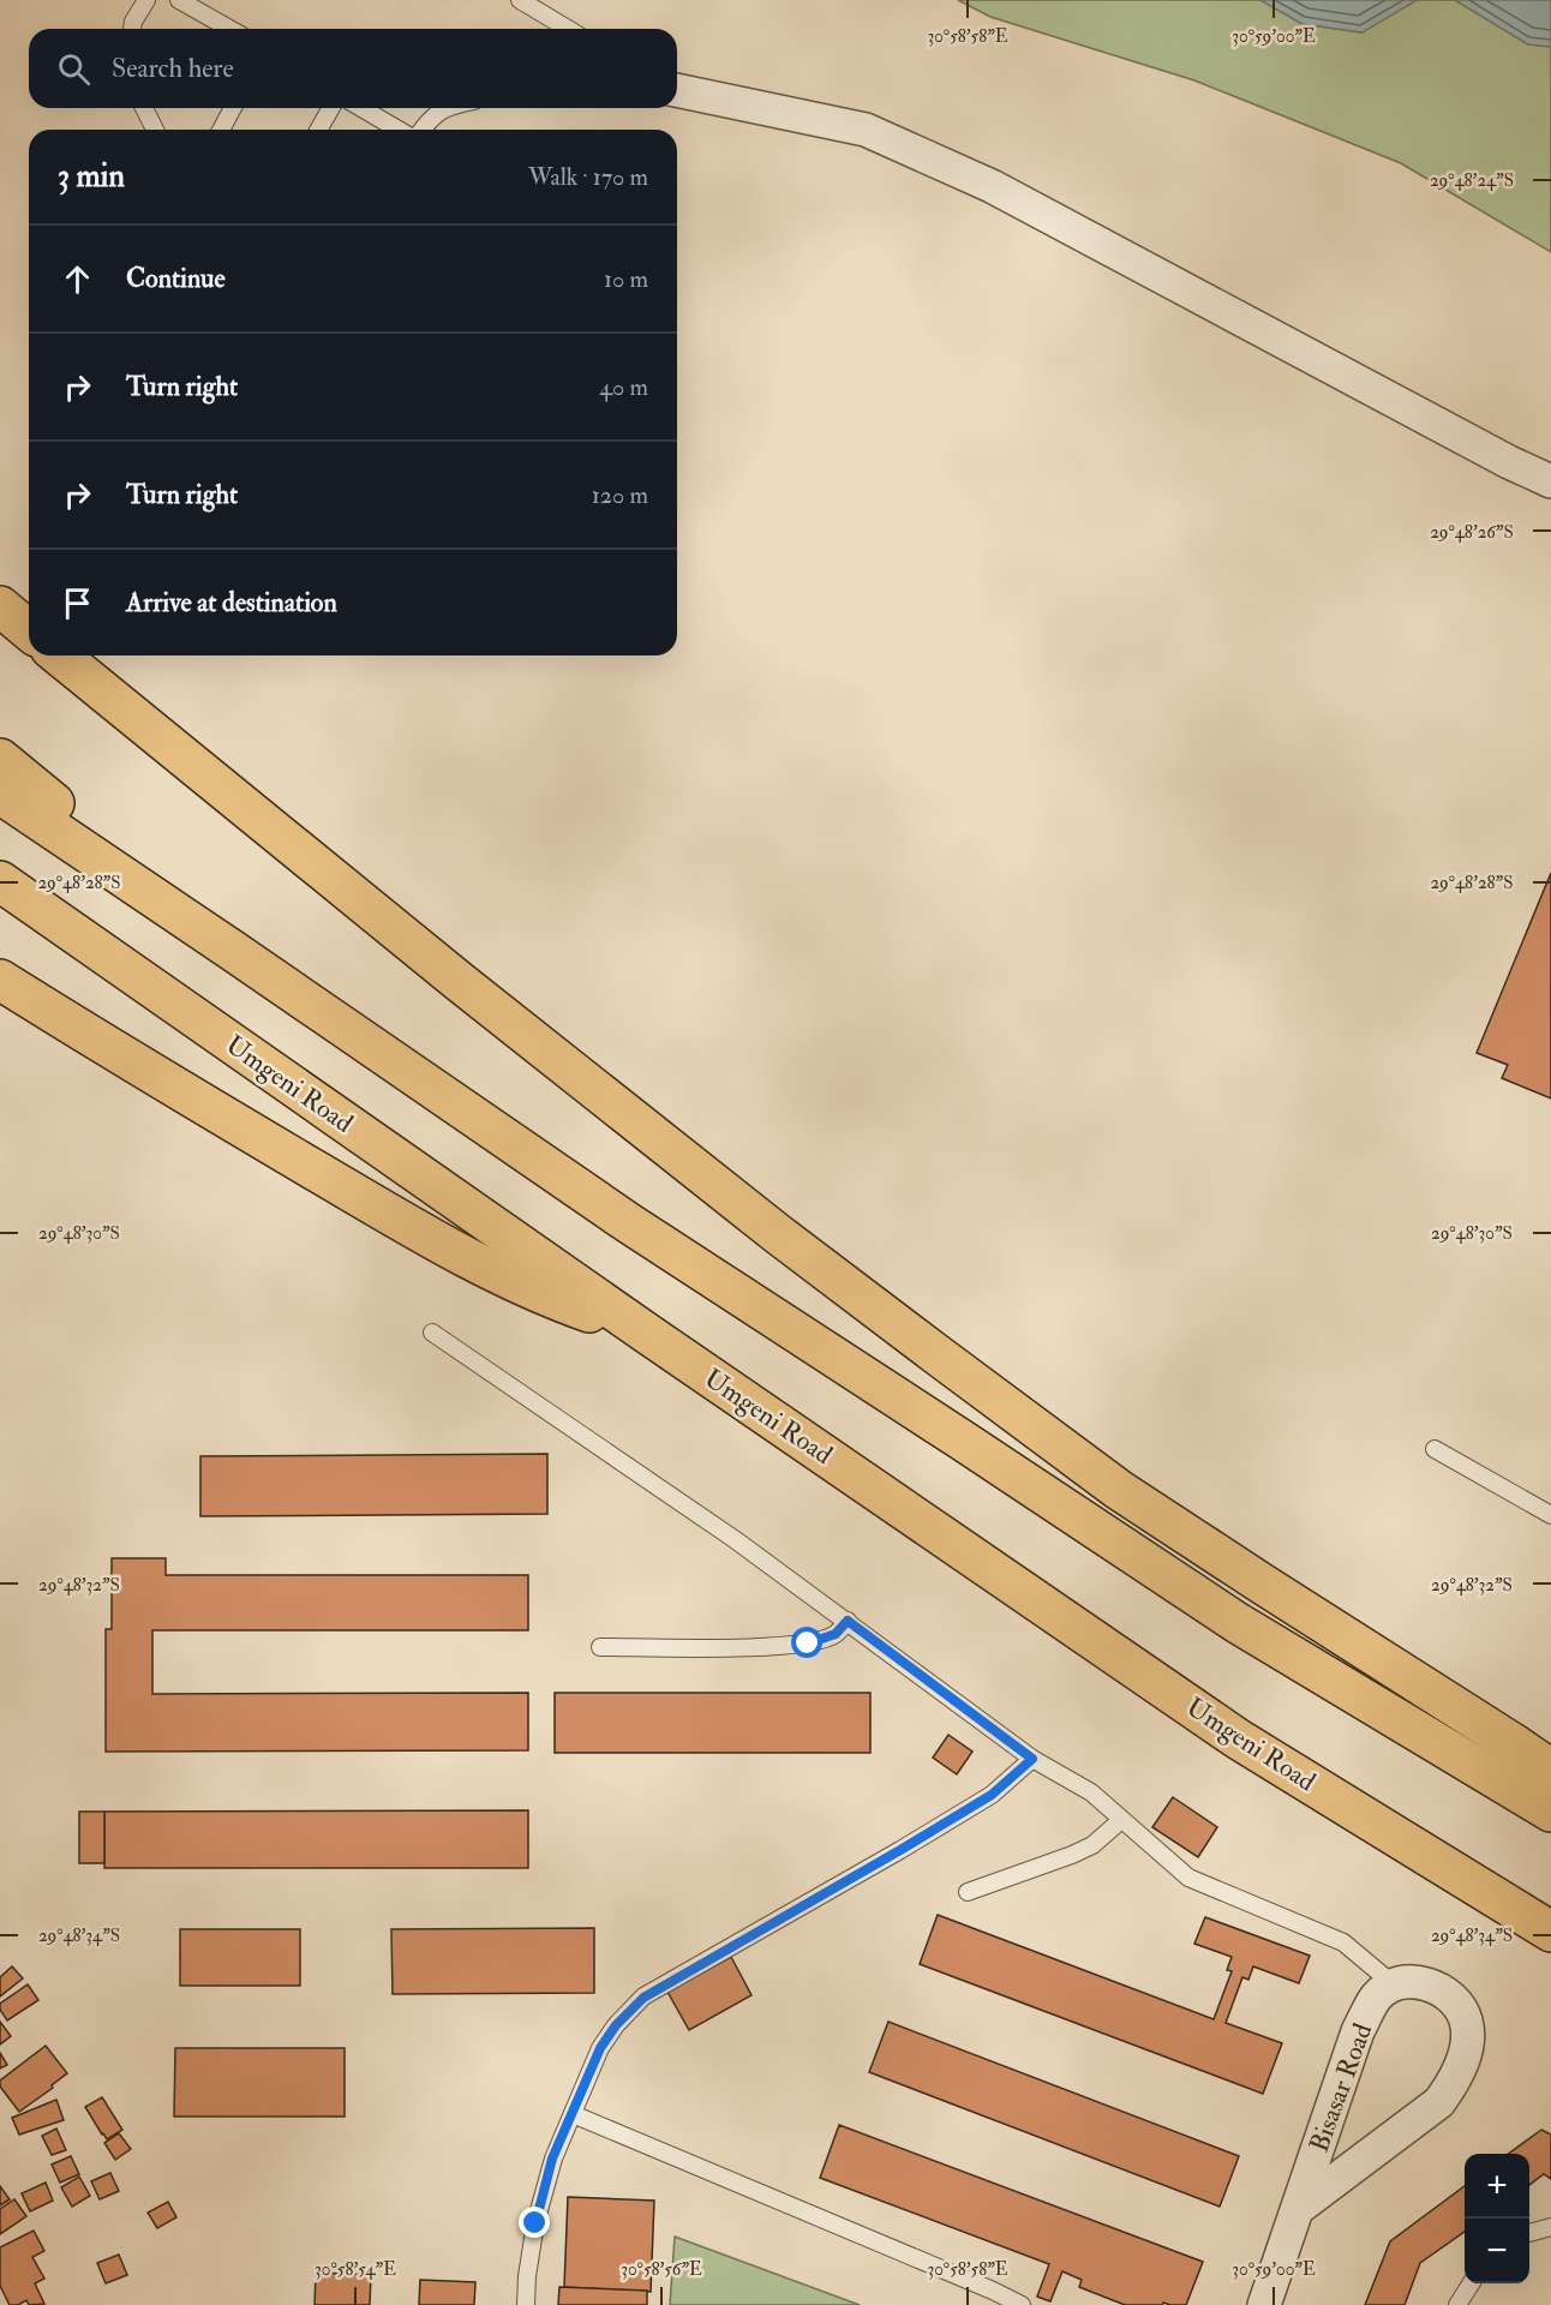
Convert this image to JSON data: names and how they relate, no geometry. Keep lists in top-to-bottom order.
{
  "streets": {
    "highway": ["Umgeni Road"],
    "street": ["Bisasar Road"]
  },
  "page": {
    "search": "Search here",
    "heading": ["3 min", "Walk · 170 m"],
    "list": [
      ["Continue", "10 m"],
      ["Turn right", "40 m"],
      ["Turn right", "120 m"],
      "Arrive at destination"
    ],
    "map_buttons": ["+", "−"]
  },
  "coordinates": [
    "30°58'58\"E",
    "30°59'00\"E",
    "29°48'24\"S",
    "29°48'26\"S",
    "29°48'28\"S",
    "29°48'30\"S",
    "29°48'32\"S",
    "29°48'34\"S",
    "30°58'54\"E",
    "30°58'56\"E"
  ]
}
